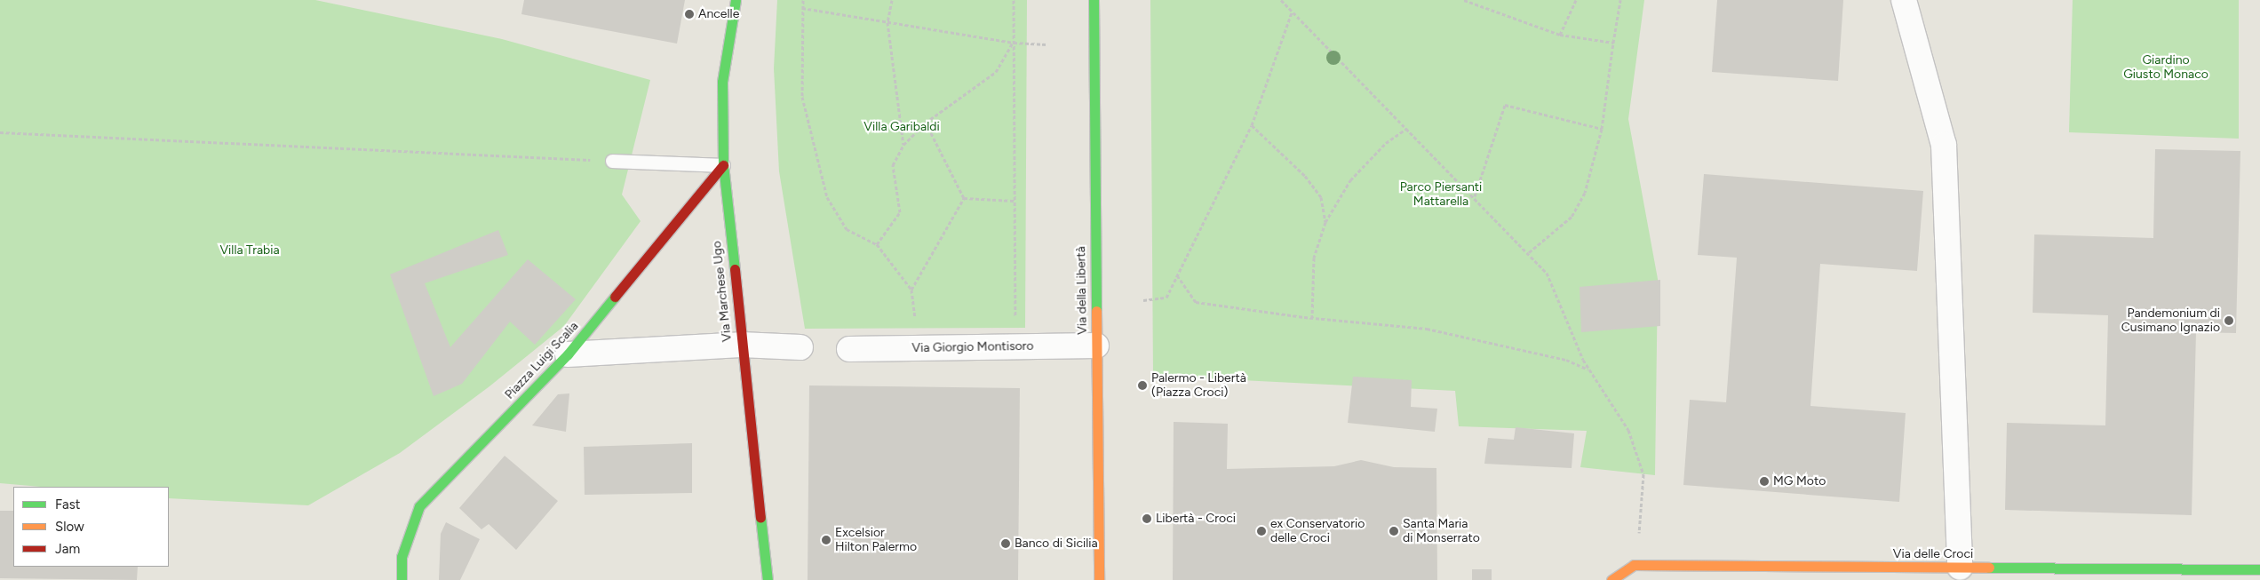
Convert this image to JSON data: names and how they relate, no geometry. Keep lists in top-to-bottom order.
{
  "streets": {
    "street": [
      "Via della Libertà",
      "Via Marchese Ugo",
      "Via Giorgio Montisoro",
      "Piazza Luigi Scalia",
      "Via delle Croci"
    ]
  },
  "crossings": [
    ["Via della Libertà", "Via Giorgio Montisoro"],
    ["Via Marchese Ugo", "Piazza Luigi Scalia"]
  ],
  "parks": [
    "Giardino Giusto Monaco",
    "Villa Garibaldi",
    "Parco Piersanti Mattarella",
    "Villa Trabia"
  ],
  "places": [
    "Ancelle",
    "Pandemonium di Cusimano Ignazio",
    "Palermo - Libertà (Piazza Croci)",
    "MG Moto",
    "Libertà - Croci",
    "ex Conservatorio delle Croci",
    "Santa Maria di Monserrato",
    "Excelsior Hilton Palermo",
    "Banco di Sicilia"
  ],
  "legend": ["Fast", "Slow", "Jam"]
}
